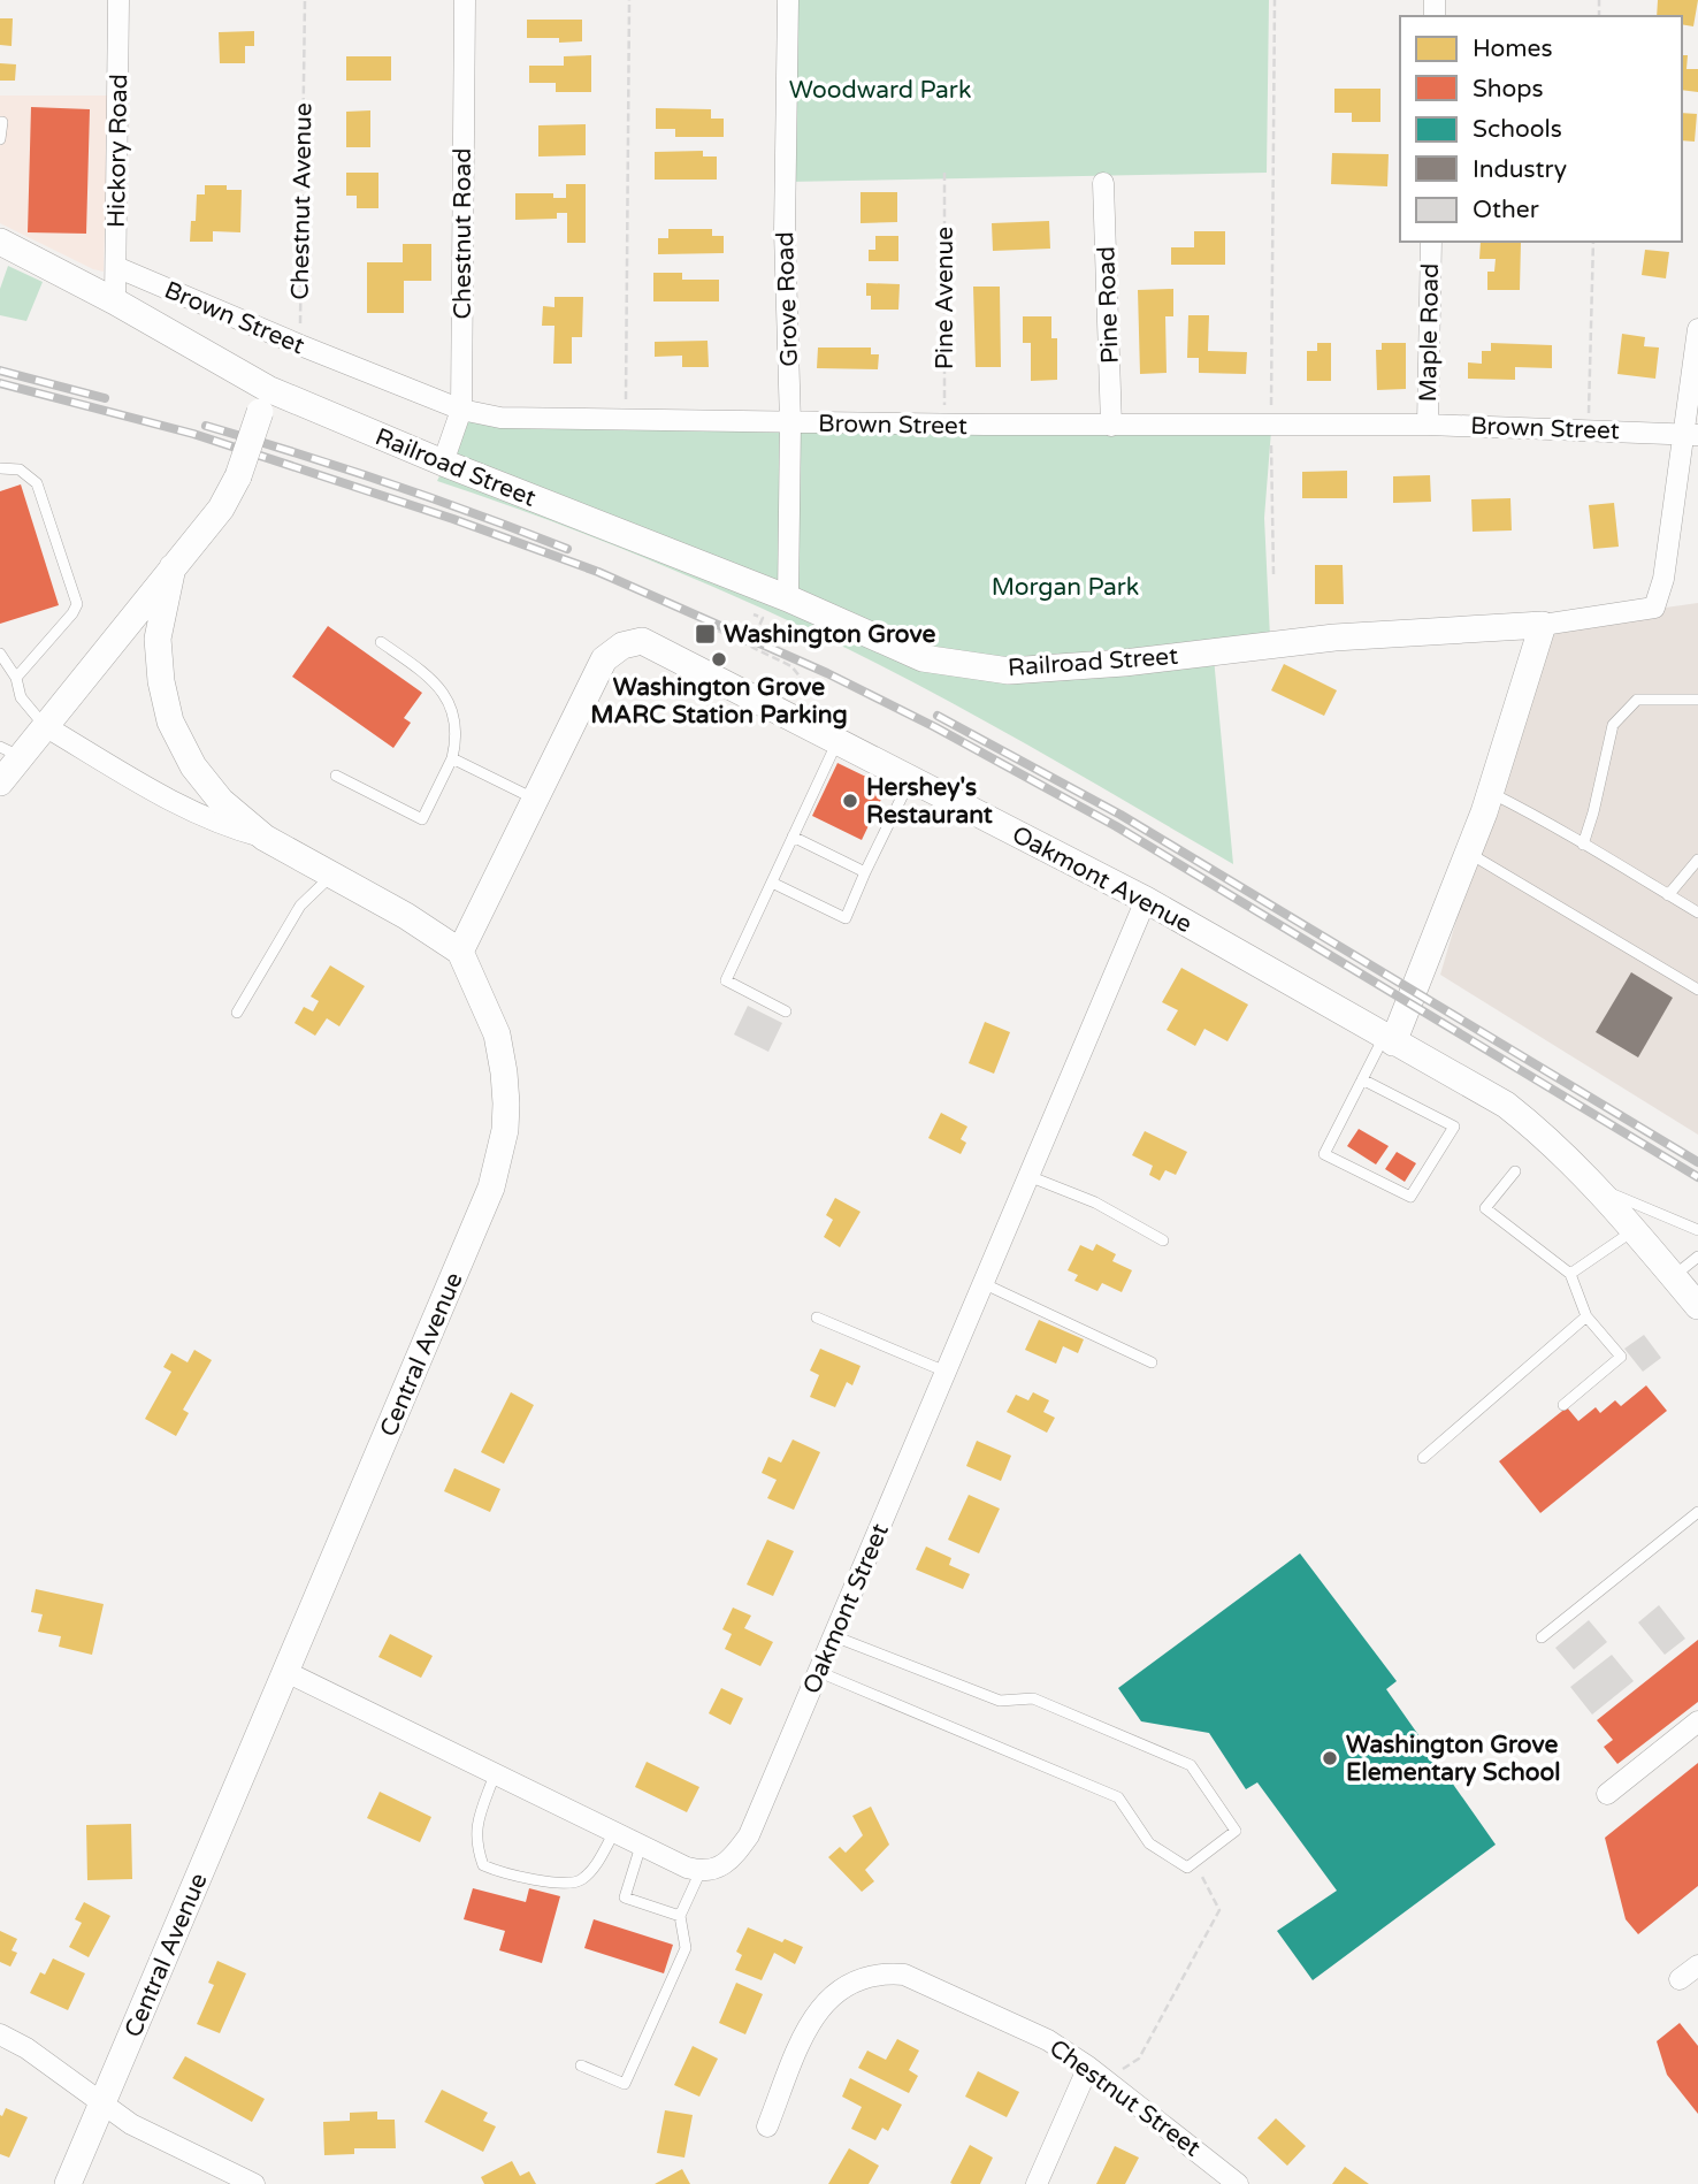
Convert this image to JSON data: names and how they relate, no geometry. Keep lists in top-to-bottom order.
{
  "streets": {
    "street": [
      "Hickory Road",
      "Chestnut Road",
      "Grove Road",
      "Pine Road",
      "Brown Street",
      "Maple Road",
      "Railroad Street",
      "Oakmont Avenue",
      "Central Avenue",
      "Oakmont Street",
      "Chestnut Street"
    ],
    "path": ["Chestnut Avenue", "Pine Avenue"]
  },
  "crossings": [
    ["Hickory Road", "Brown Street"],
    ["Hickory Road", "Railroad Street"],
    ["Chestnut Avenue", "Brown Street"],
    ["Chestnut Road", "Brown Street"],
    ["Chestnut Road", "Railroad Street"],
    ["Pine Avenue", "Brown Street"],
    ["Grove Road", "Brown Street"],
    ["Grove Road", "Railroad Street"],
    ["Pine Road", "Brown Street"],
    ["Brown Street", "Maple Road"],
    ["Oakmont Avenue", "Central Avenue"],
    ["Oakmont Avenue", "Oakmont Street"]
  ],
  "parks": ["Woodward Park", "Morgan Park"],
  "places": {
    "transit": ["Washington Grove"],
    "other": ["Washington Grove MARC Station Parking", "Hershey's Restaurant", "Washington Grove Elementary School"]
  },
  "legend": [
    "Homes",
    "Shops",
    "Schools",
    "Industry",
    "Other"
  ]
}
